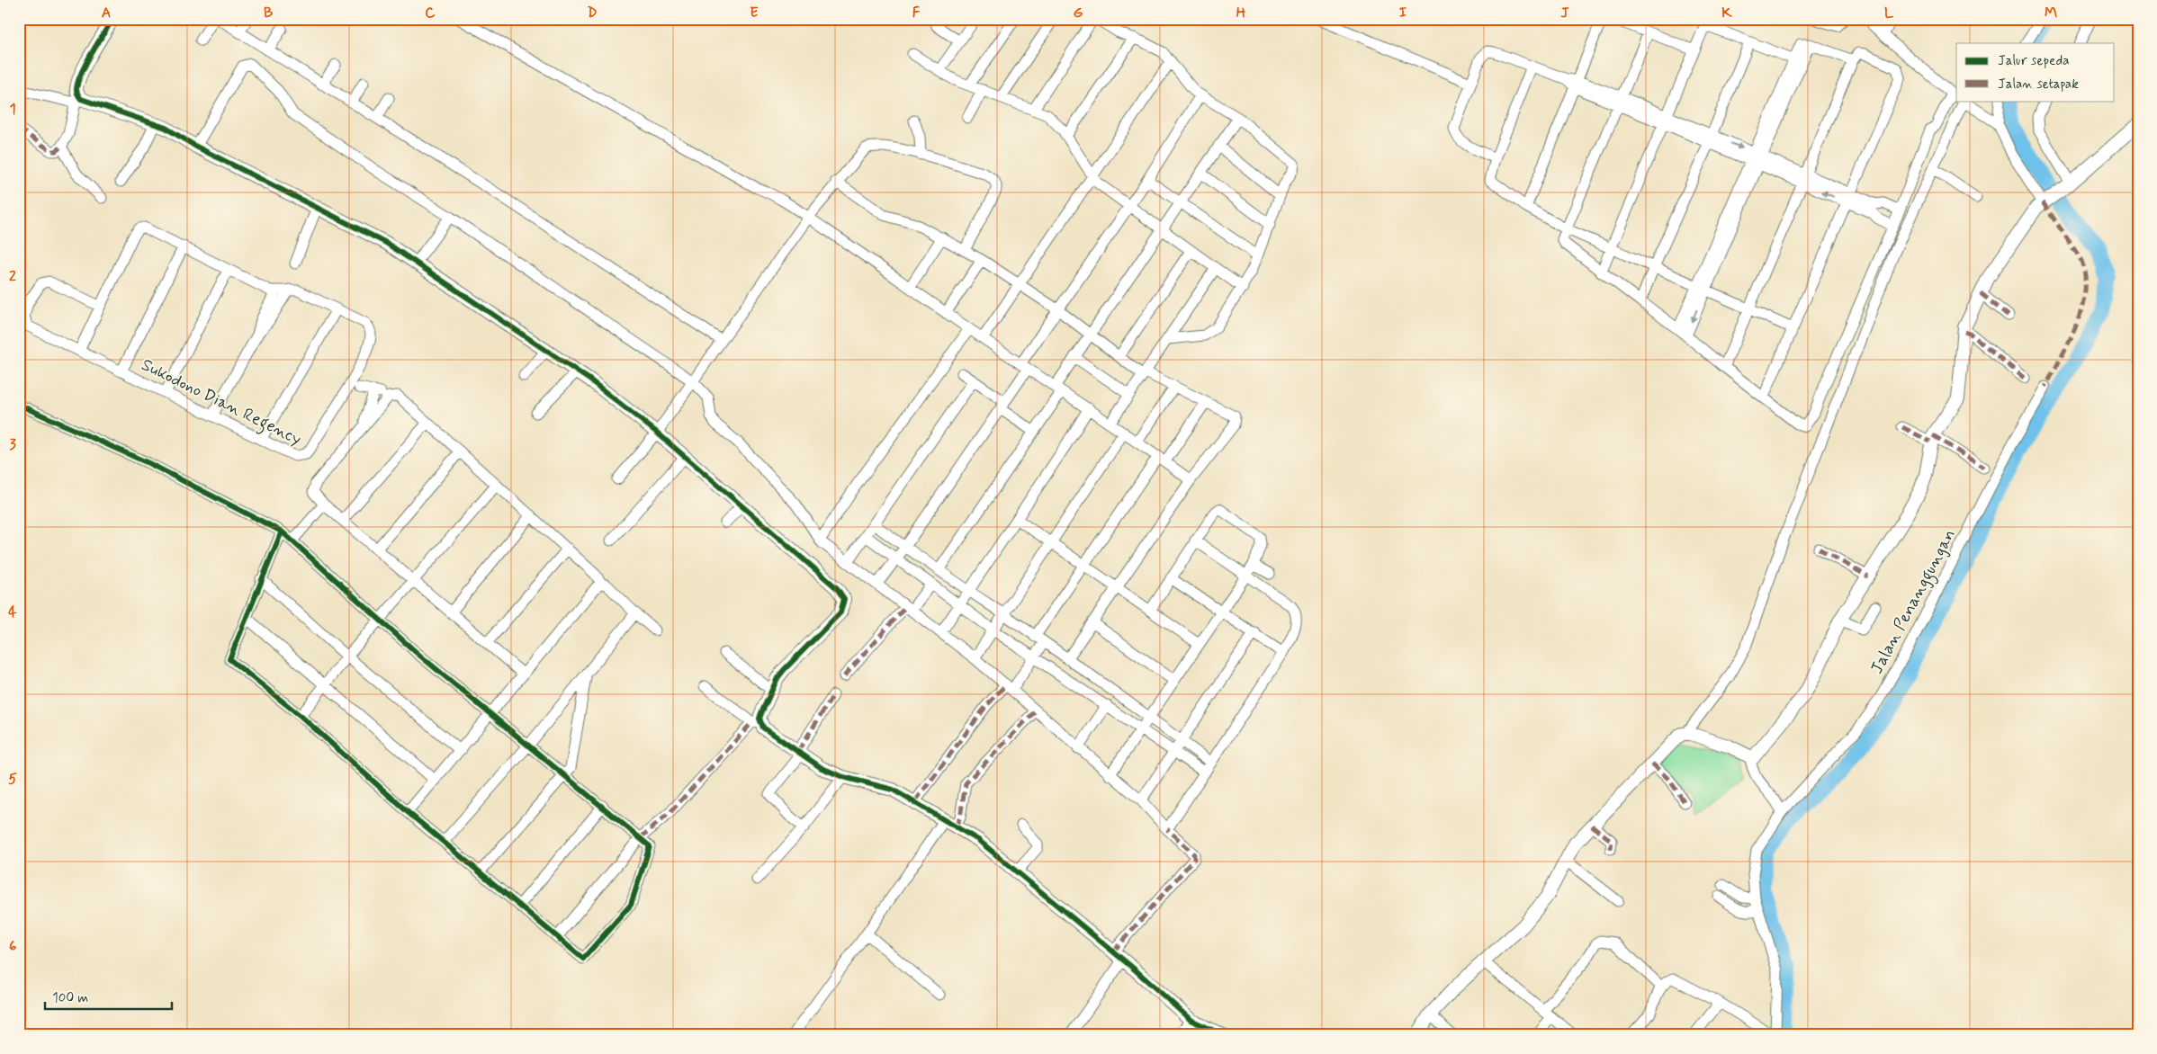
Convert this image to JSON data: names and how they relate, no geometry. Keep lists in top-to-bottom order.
{
  "streets": {
    "street": ["Sukodono Dian Regency", "Jalan Penanggungan"]
  },
  "legend": ["Jalur sepeda", "Jalan setapak"],
  "scale_bar": "100 m",
  "grid": {
    "columns": [
      "A",
      "B",
      "C",
      "D",
      "E",
      "F",
      "G",
      "H",
      "I",
      "J",
      "K",
      "L",
      "M"
    ],
    "rows": [
      "1",
      "2",
      "3",
      "4",
      "5",
      "6"
    ]
  }
}
